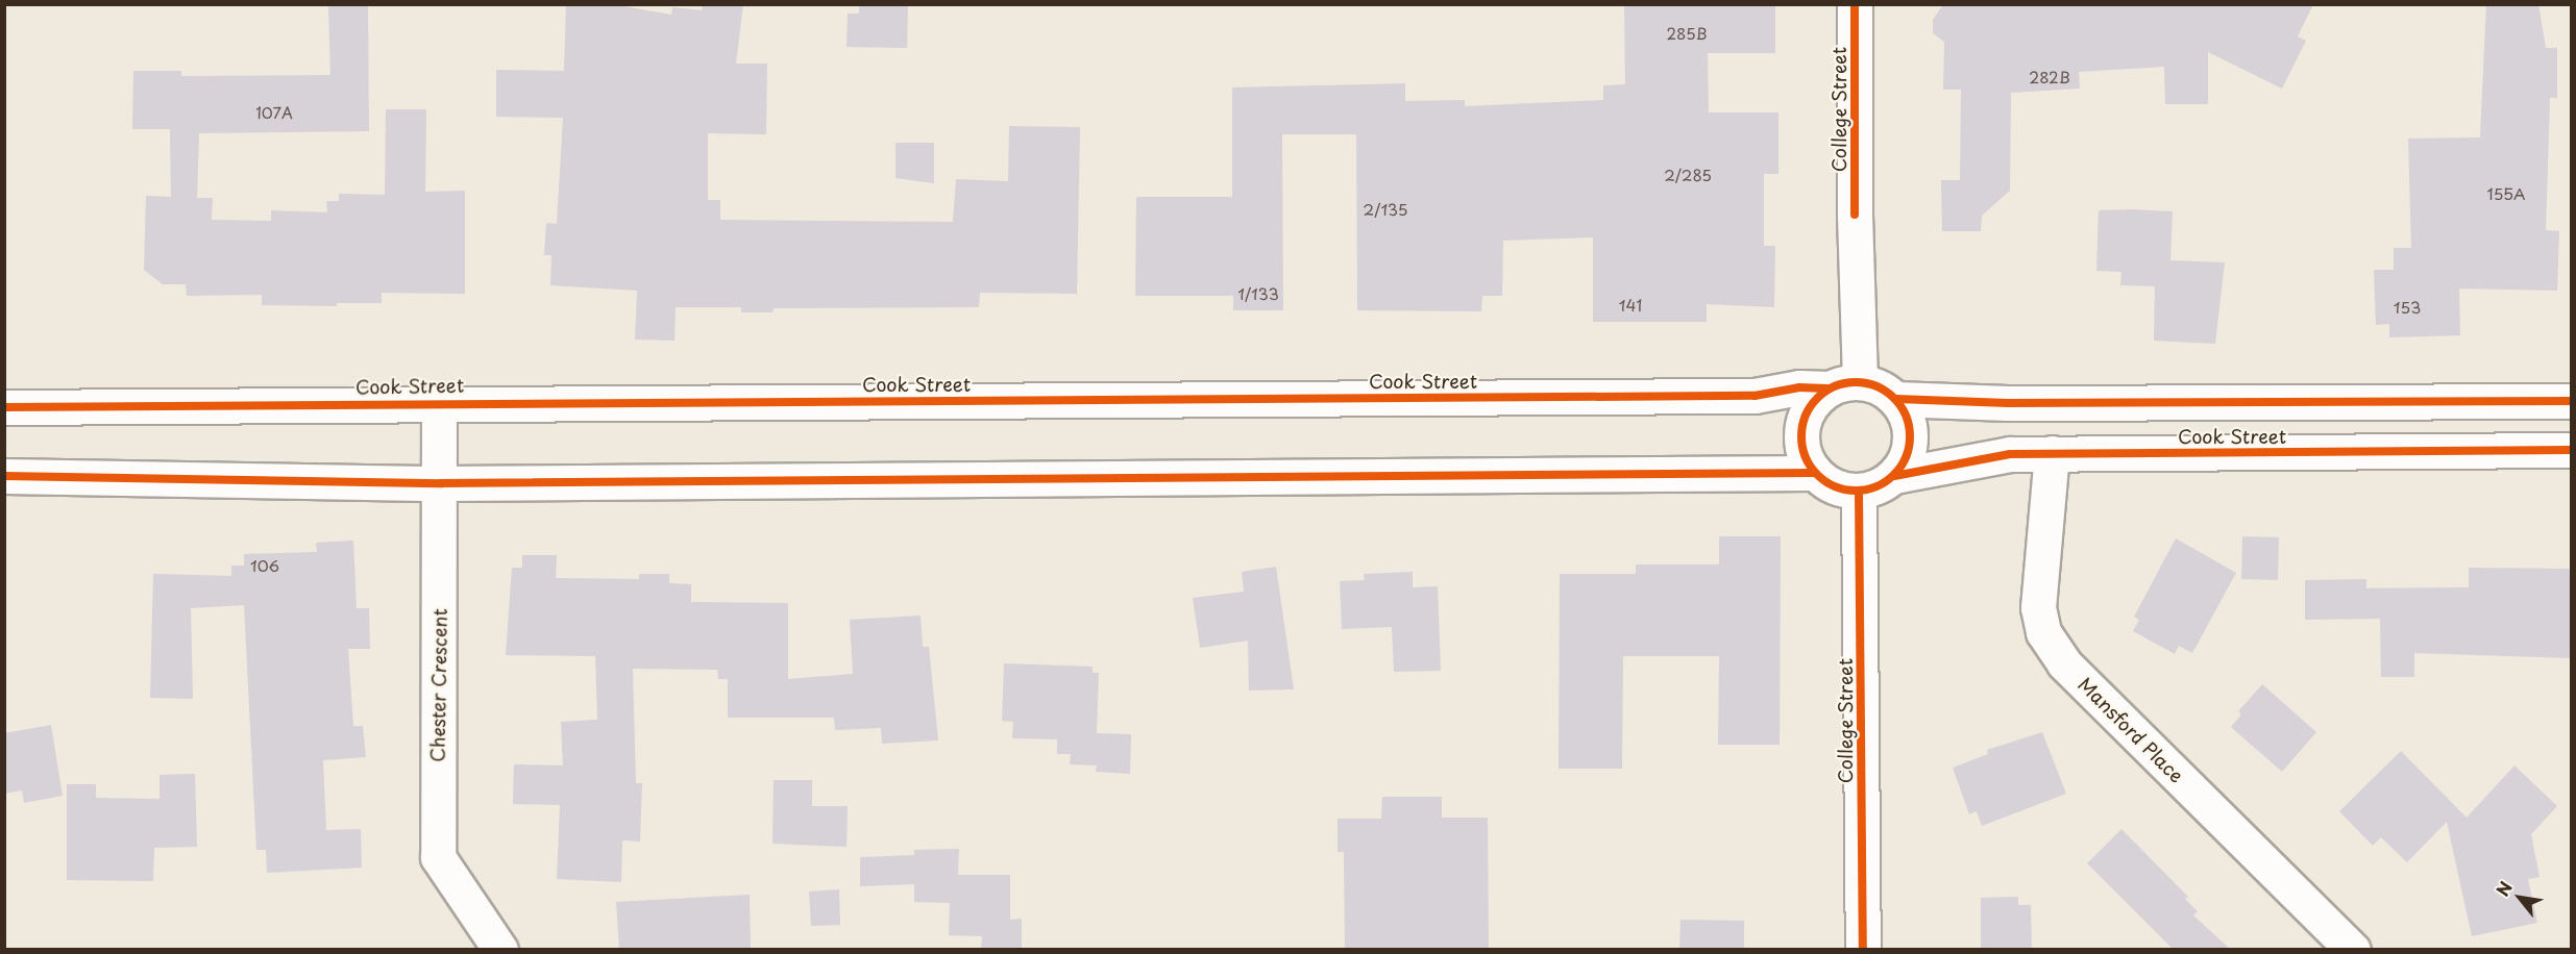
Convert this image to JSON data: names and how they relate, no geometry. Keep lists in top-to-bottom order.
{
  "streets": {
    "street": [
      "College Street",
      "Cook Street",
      "Chester Crescent",
      "Mansford Place"
    ]
  },
  "crossings": [
    ["College Street", "Cook Street"],
    ["Cook Street", "Chester Crescent"],
    ["Cook Street", "Mansford Place"]
  ],
  "house_numbers": [
    "285B",
    "282B",
    "107A",
    "2/285",
    "155A",
    "2/135",
    "1/133",
    "141",
    "153",
    "106"
  ],
  "north": "top left"
}
